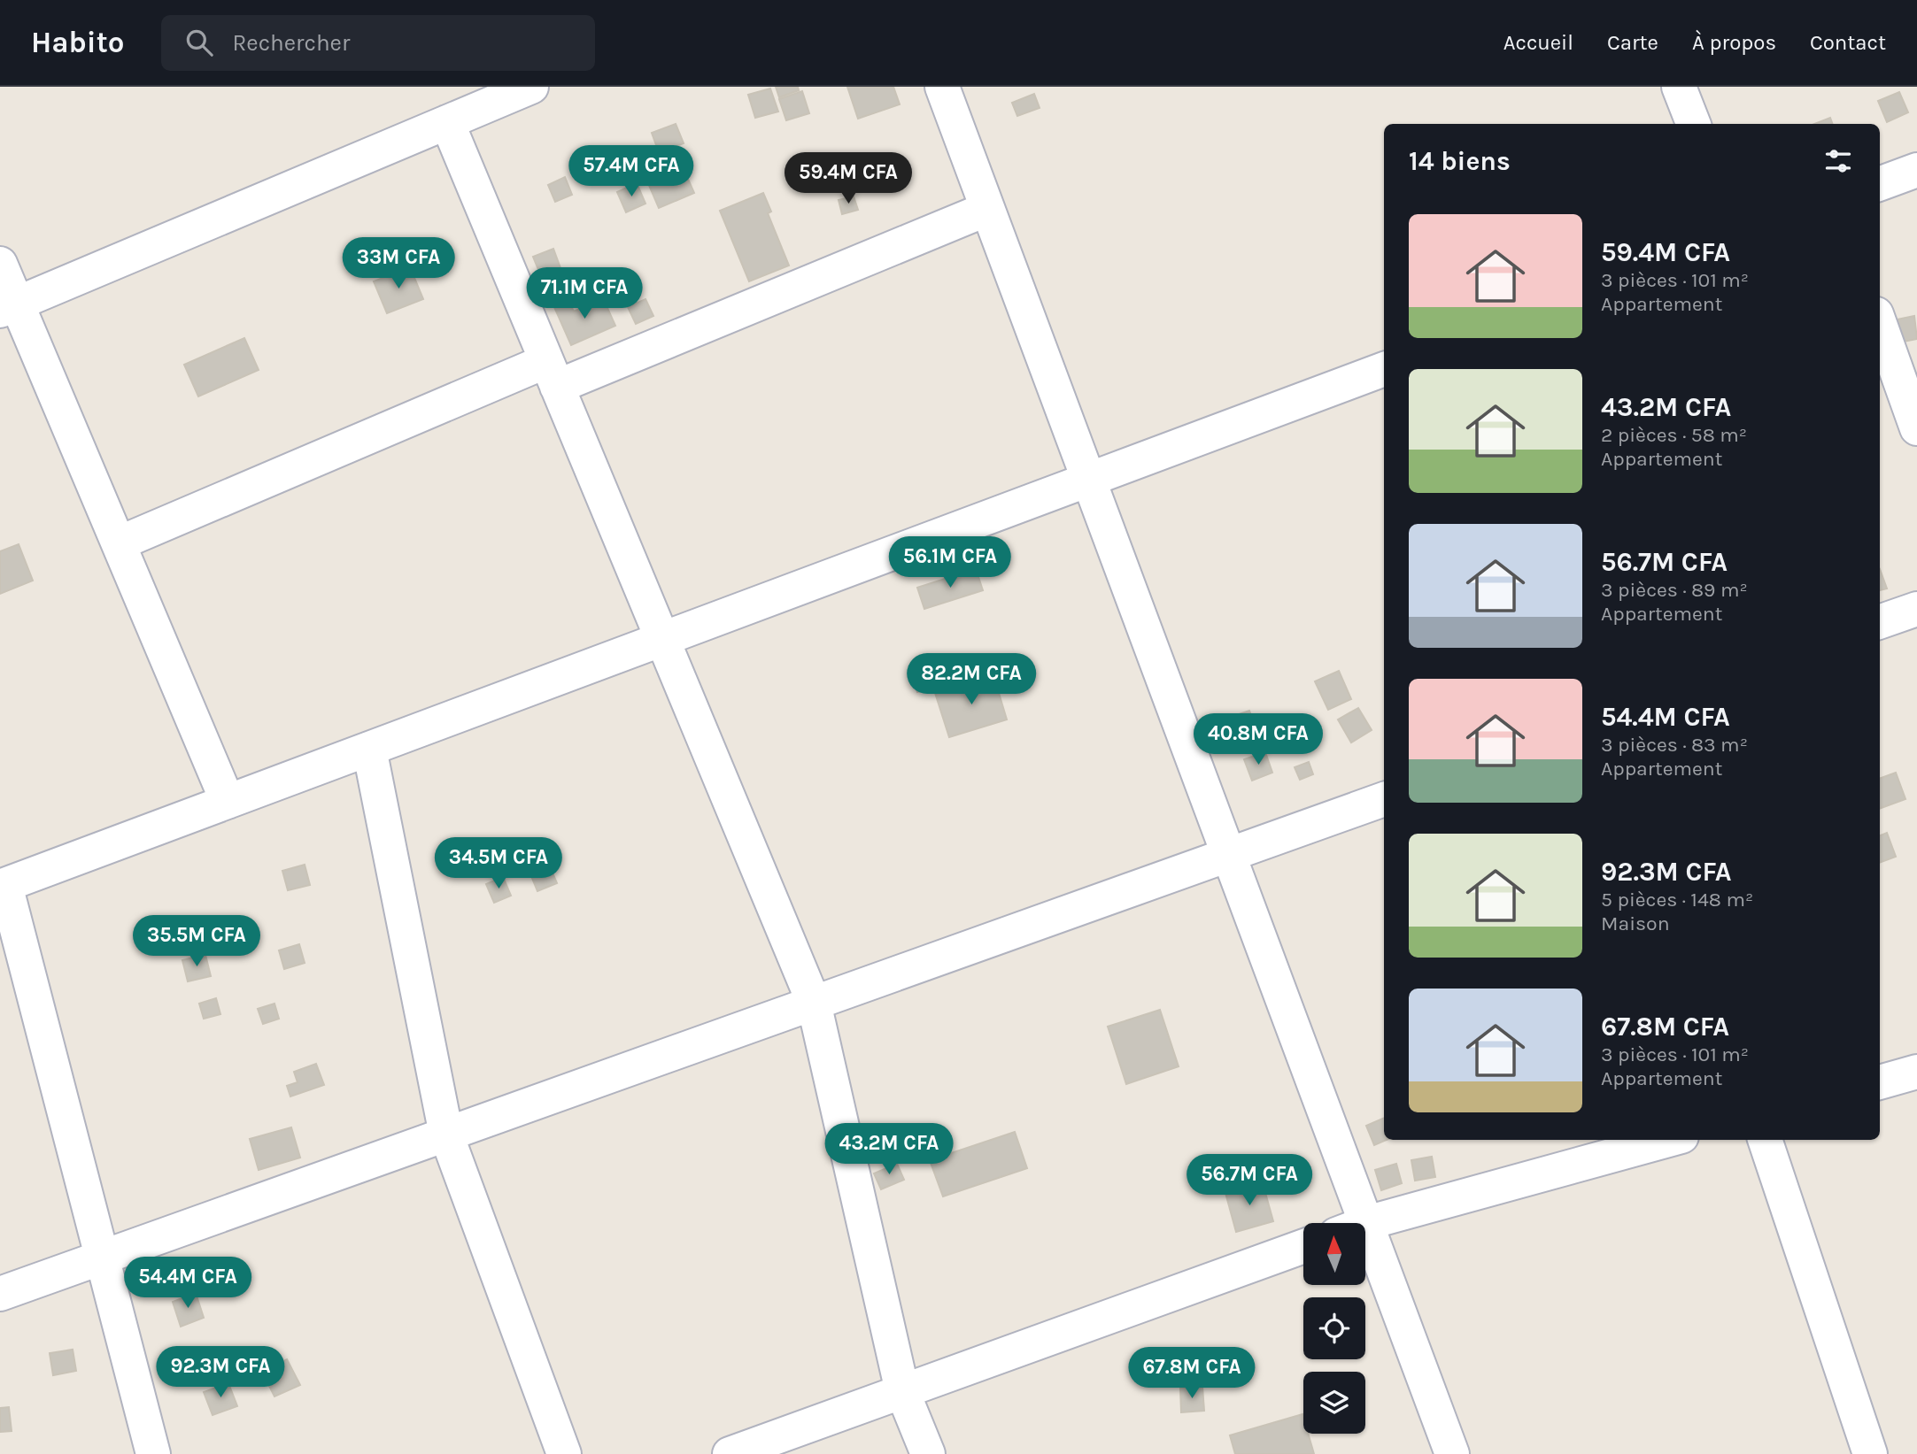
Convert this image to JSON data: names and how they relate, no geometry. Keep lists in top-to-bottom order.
{
  "north": "top",
  "page": {
    "header": "Habito",
    "search": "Rechercher",
    "nav": [
      "Accueil",
      "Carte",
      "À propos",
      "Contact"
    ],
    "heading": "14 biens",
    "price": [
      "57.4M CFA",
      "59.4M CFA",
      "33M CFA",
      "71.1M CFA",
      "56.1M CFA",
      "82.2M CFA",
      "40.8M CFA",
      "34.5M CFA",
      "35.5M CFA",
      "43.2M CFA",
      "56.7M CFA",
      "54.4M CFA",
      "92.3M CFA",
      "67.8M CFA"
    ],
    "list": [
      {
        "name": "59.4M CFA",
        "note": "3 pièces · 101 m² · Appartement"
      },
      {
        "name": "43.2M CFA",
        "note": "2 pièces · 58 m² · Appartement"
      },
      {
        "name": "56.7M CFA",
        "note": "3 pièces · 89 m² · Appartement"
      },
      {
        "name": "54.4M CFA",
        "note": "3 pièces · 83 m² · Appartement"
      },
      {
        "name": "92.3M CFA",
        "note": "5 pièces · 148 m² · Maison"
      },
      {
        "name": "67.8M CFA",
        "note": "3 pièces · 101 m² · Appartement"
      }
    ]
  }
}
